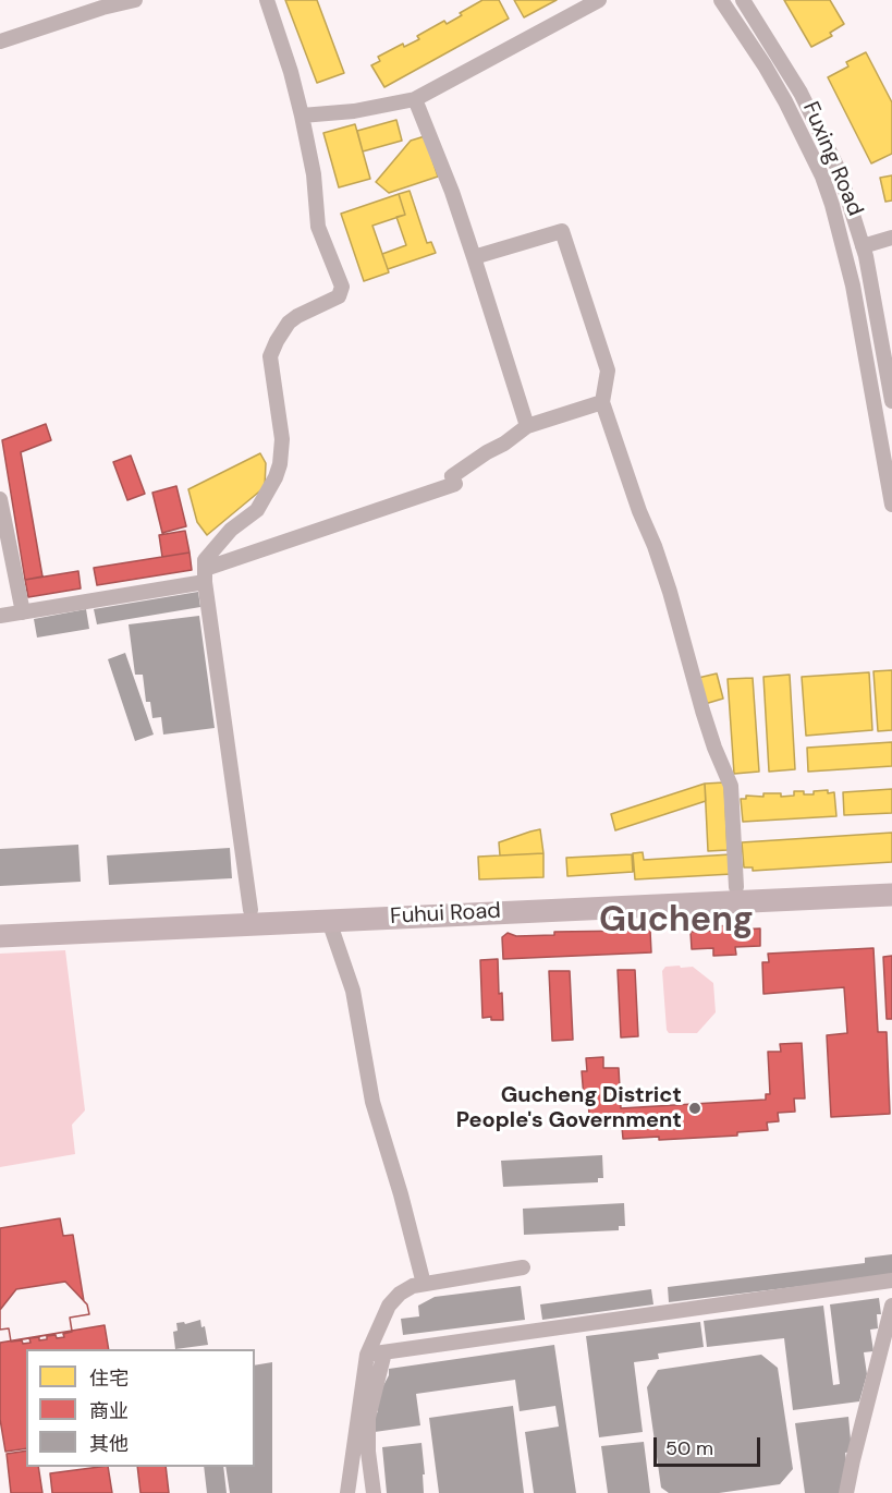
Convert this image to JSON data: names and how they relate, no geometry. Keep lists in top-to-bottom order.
{
  "streets": {
    "main road": ["Fuhui Road"],
    "street": ["Fuxing Road"]
  },
  "districts": ["Gucheng"],
  "places": ["Gucheng District People's Government"],
  "legend": ["住宅", "商业", "其他"],
  "scale_bar": "50 m"
}
